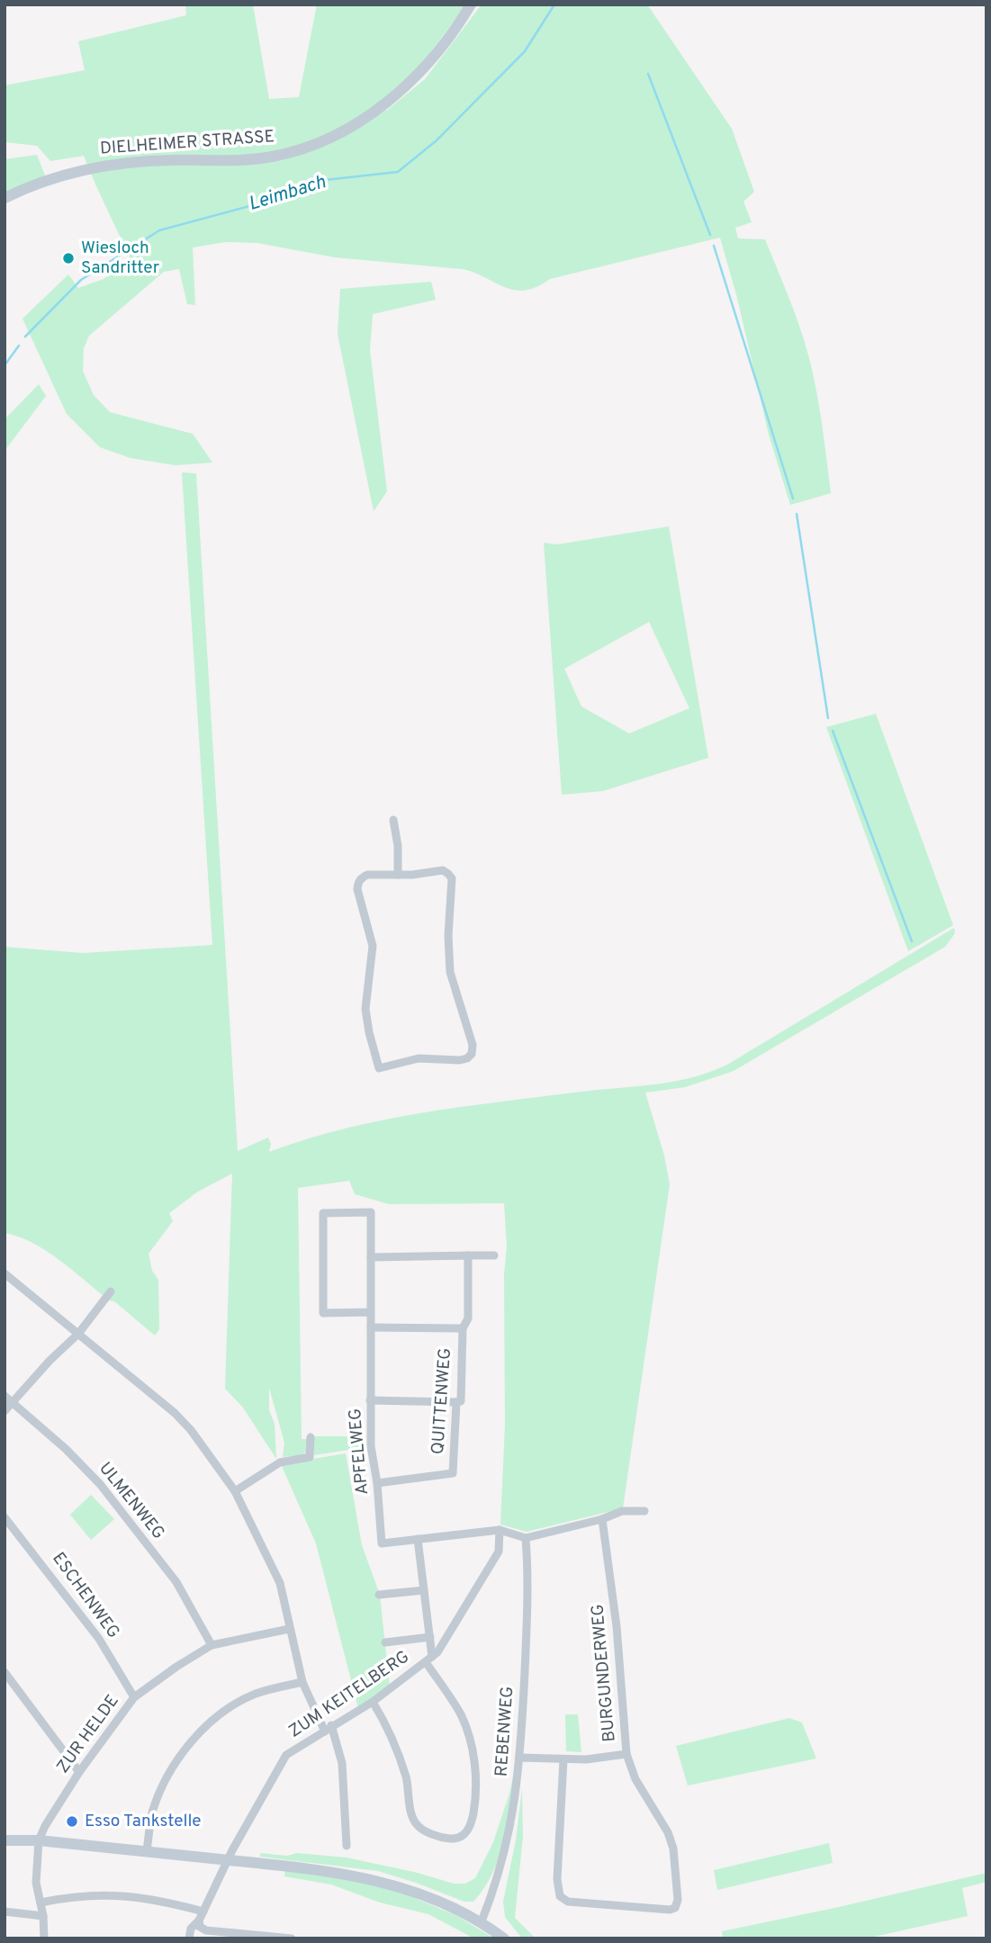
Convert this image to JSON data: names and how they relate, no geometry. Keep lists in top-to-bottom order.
{
  "streets": {
    "main road": ["DIELHEIMER STRASSE"],
    "street": [
      "QUITTENWEG",
      "APFELWEG",
      "ULMENWEG",
      "ESCHENWEG",
      "BURGUNDERWEG",
      "ZUM KEITELBERG",
      "REBENWEG",
      "ZUR HELDE"
    ]
  },
  "crossings": [
    ["QUITTENWEG", "APFELWEG"],
    ["APFELWEG", "ZUM KEITELBERG"],
    ["APFELWEG", "REBENWEG"],
    ["ULMENWEG", "ZUR HELDE"],
    ["ESCHENWEG", "ZUR HELDE"],
    ["BURGUNDERWEG", "REBENWEG"]
  ],
  "water": ["Leimbach"],
  "places": ["Wiesloch Sandritter", "Esso Tankstelle"]
}
